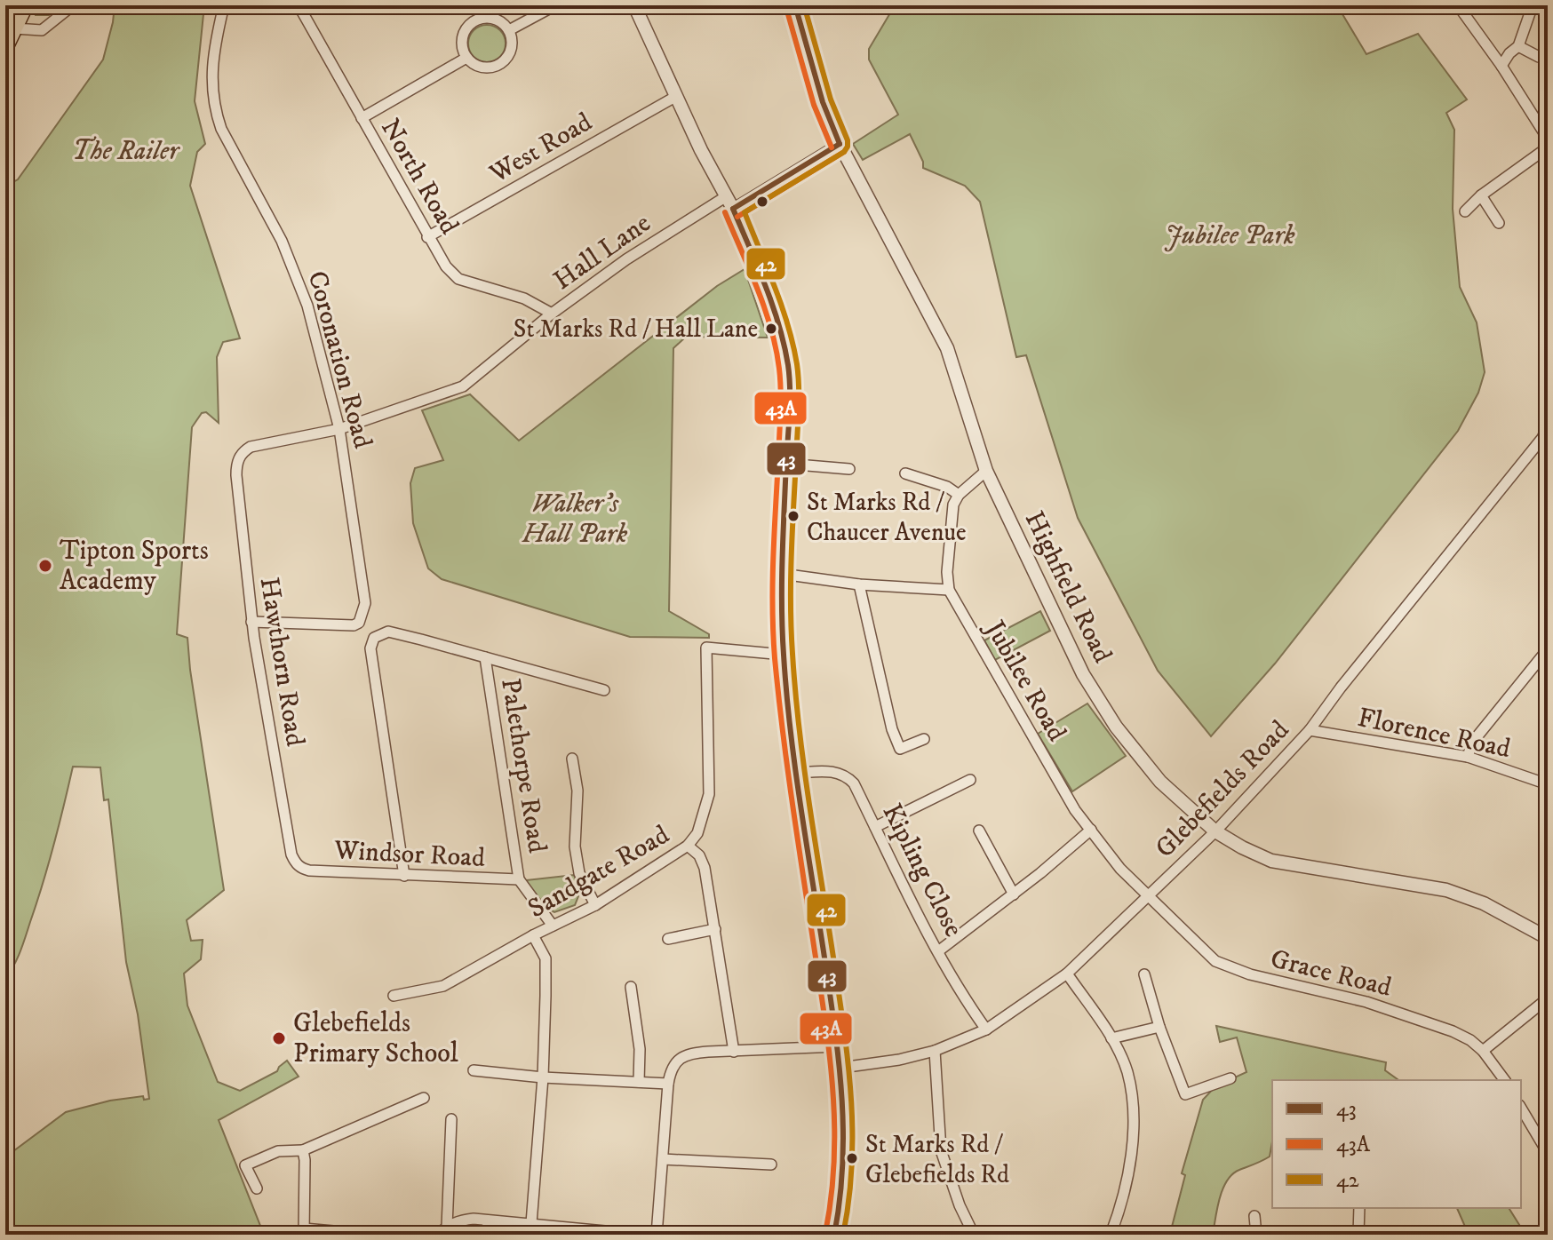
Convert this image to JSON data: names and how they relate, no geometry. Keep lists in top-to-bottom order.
{
  "streets": {
    "street": [
      "West Road",
      "North Road",
      "Hall Lane",
      "Coronation Road",
      "Highfield Road",
      "Hawthorn Road",
      "Jubilee Road",
      "Florence Road",
      "Palethorpe Road",
      "Glebefields Road",
      "Windsor Road",
      "Kipling Close",
      "Sandgate Road",
      "Grace Road"
    ]
  },
  "crossings": [
    ["West Road", "North Road"],
    ["North Road", "Hall Lane"],
    ["Hall Lane", "Coronation Road"],
    ["Hall Lane", "Hawthorn Road"],
    ["Coronation Road", "Hawthorn Road"],
    ["Highfield Road", "Glebefields Road"],
    ["Hawthorn Road", "Windsor Road"],
    ["Jubilee Road", "Glebefields Road"],
    ["Jubilee Road", "Grace Road"],
    ["Florence Road", "Glebefields Road"],
    ["Palethorpe Road", "Windsor Road"],
    ["Glebefields Road", "Kipling Close"],
    ["Glebefields Road", "Grace Road"]
  ],
  "parks": ["The Railer", "Jubilee Park", "Walker's Hall Park"],
  "places": [
    "St Marks Rd / Hall Lane",
    "St Marks Rd / Chaucer Avenue",
    "Tipton Sports Academy",
    "Glebefields Primary School",
    "St Marks Rd / Glebefields Rd"
  ],
  "lines": ["transit line 43", "transit line 42", "transit line 43A"],
  "legend": ["43", "43A", "42"]
}
